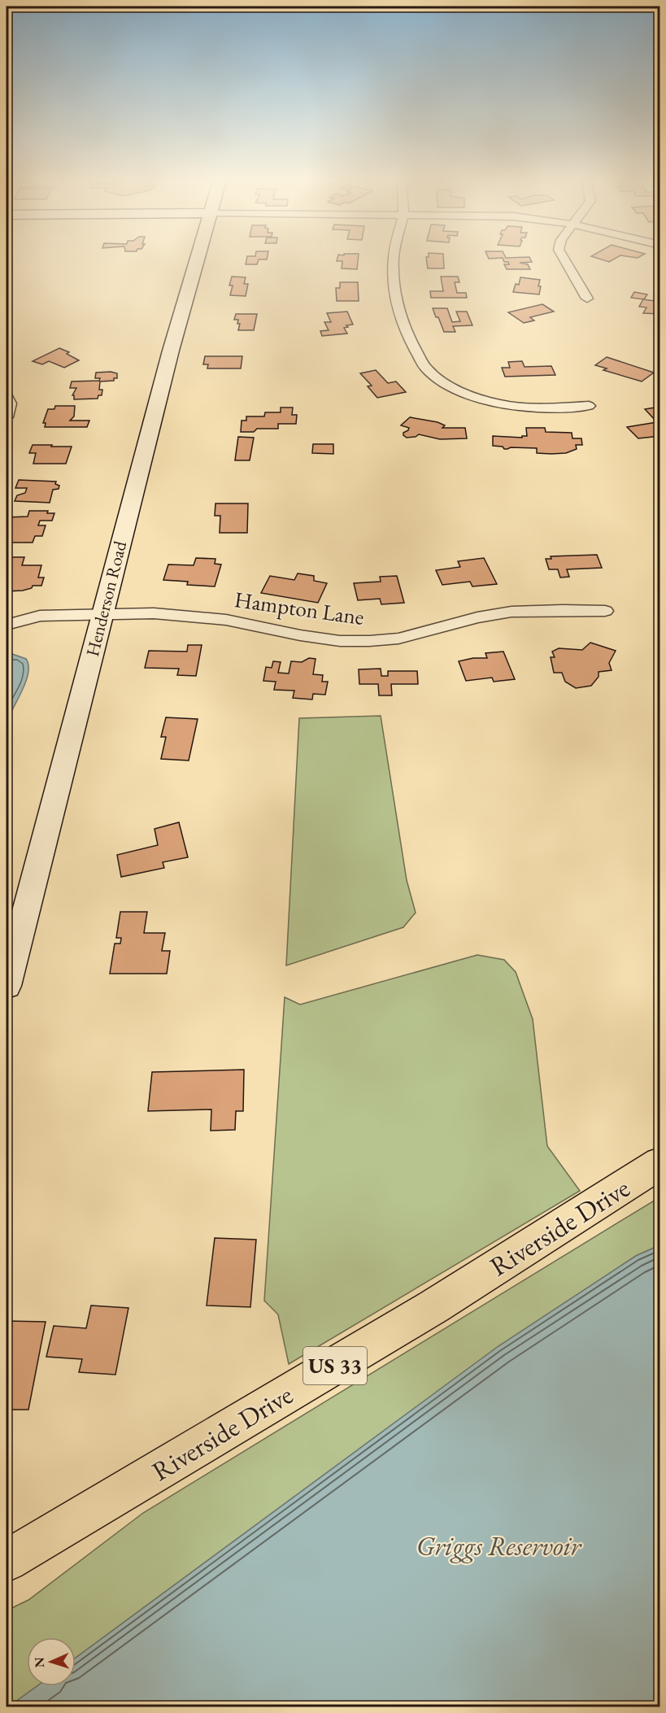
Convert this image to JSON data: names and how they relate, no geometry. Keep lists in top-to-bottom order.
{
  "streets": {
    "main road": ["Henderson Road", "Riverside Drive", "US 33"],
    "street": ["Hampton Lane"]
  },
  "crossings": [
    ["Henderson Road", "Hampton Lane"]
  ],
  "water": ["Griggs Reservoir"],
  "north": "left"
}
